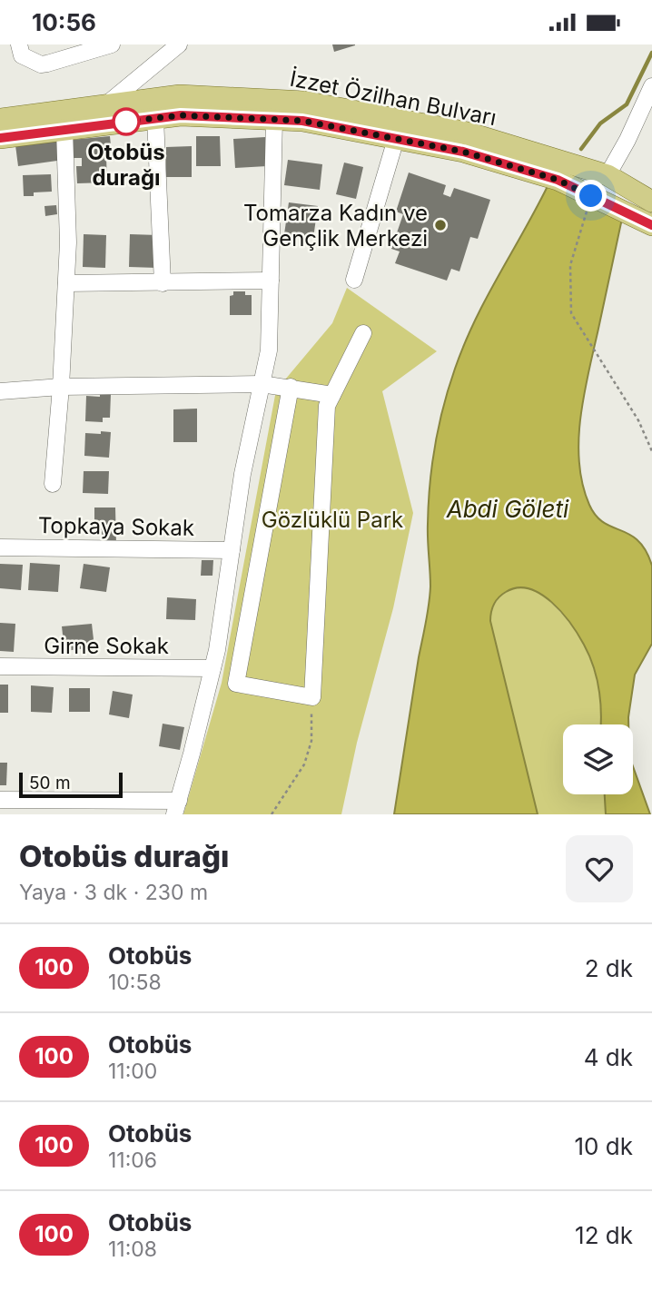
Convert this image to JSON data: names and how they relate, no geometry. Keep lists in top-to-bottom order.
{
  "streets": {
    "main road": ["İzzet Özilhan Bulvarı"],
    "street": ["Topkaya Sokak", "Girne Sokak"]
  },
  "water": ["Abdi Göleti"],
  "parks": ["Gözlüklü Park"],
  "places": ["Otobüs durağı", "Tomarza Kadın ve Gençlik Merkezi"],
  "lines": ["bus line 100"],
  "scale_bar": "50 m",
  "page": {
    "status": "10:56",
    "scale": "50 m",
    "heading": ["Otobüs durağı", "Yaya · 3 dk · 230 m"],
    "list": [
      {
        "mark": "100",
        "name": "Otobüs",
        "note": "10:58",
        "value": "2 dk"
      },
      {
        "mark": "100",
        "name": "Otobüs",
        "note": "11:00",
        "value": "4 dk"
      },
      {
        "mark": "100",
        "name": "Otobüs",
        "note": "11:06",
        "value": "10 dk"
      },
      {
        "mark": "100",
        "name": "Otobüs",
        "note": "11:08",
        "value": "12 dk"
      }
    ]
  }
}
